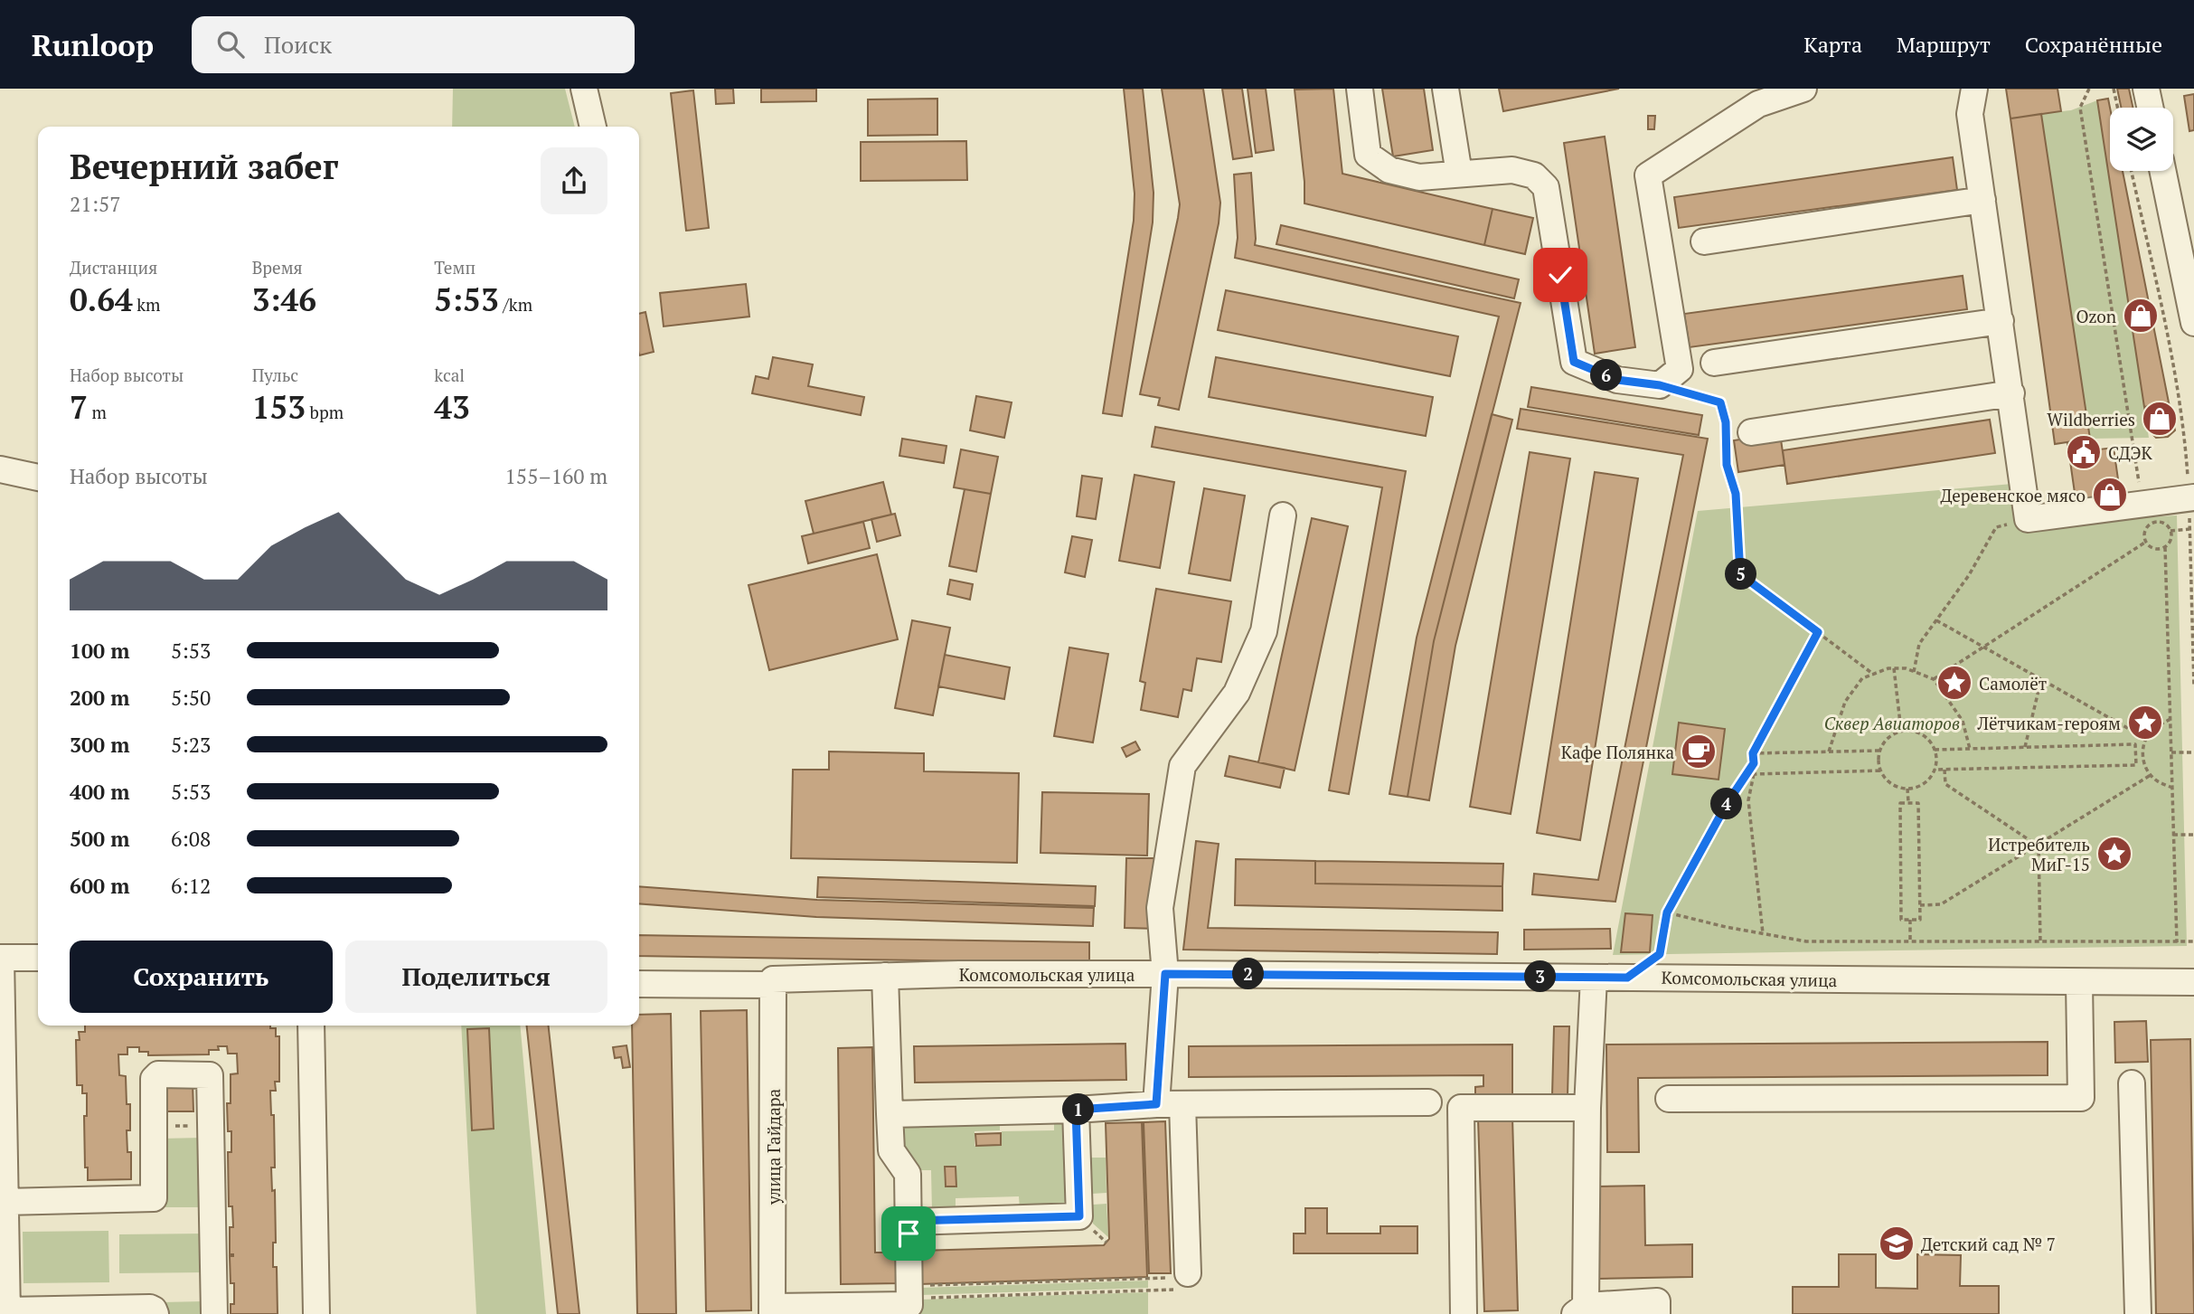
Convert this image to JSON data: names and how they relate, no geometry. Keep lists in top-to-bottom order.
{
  "streets": {
    "street": ["Комсомольская улица", "улица Гайдара"]
  },
  "crossings": [
    ["Комсомольская улица", "улица Гайдара"]
  ],
  "parks": ["Сквер Авиаторов"],
  "places": {
    "shop": ["Ozon", "Wildberries", "Деревенское мясо"],
    "public building": ["СДЭК"],
    "place": ["Самолёт", "Лётчикам-героям", "Истребитель МиГ-15"],
    "cafe": ["Кафе Полянка"],
    "school or university": ["Детский сад № 7"]
  },
  "page": {
    "header": "Runloop",
    "search": "Поиск",
    "nav": ["Карта", "Маршрут", "Сохранённые"],
    "heading": ["Вечерний забег", "21:57"],
    "stats": [
      ["Дистанция", "0.64 km"],
      ["Время", "3:46"],
      ["Темп", "5:53 /km"],
      ["Набор высоты", "7 m"],
      ["Пульс", "153 bpm"],
      ["kcal", "43"]
    ],
    "pins": [
      "6",
      "5",
      "4",
      "2",
      "3",
      "1"
    ],
    "chart": ["Набор высоты", "155–160 m"],
    "list": [
      {
        "name": "100 m",
        "note": "5:53"
      },
      {
        "name": "200 m",
        "note": "5:50"
      },
      {
        "name": "300 m",
        "note": "5:23"
      },
      {
        "name": "400 m",
        "note": "5:53"
      },
      {
        "name": "500 m",
        "note": "6:08"
      },
      {
        "name": "600 m",
        "note": "6:12"
      }
    ],
    "buttons": ["Сохранить", "Поделиться"]
  }
}
